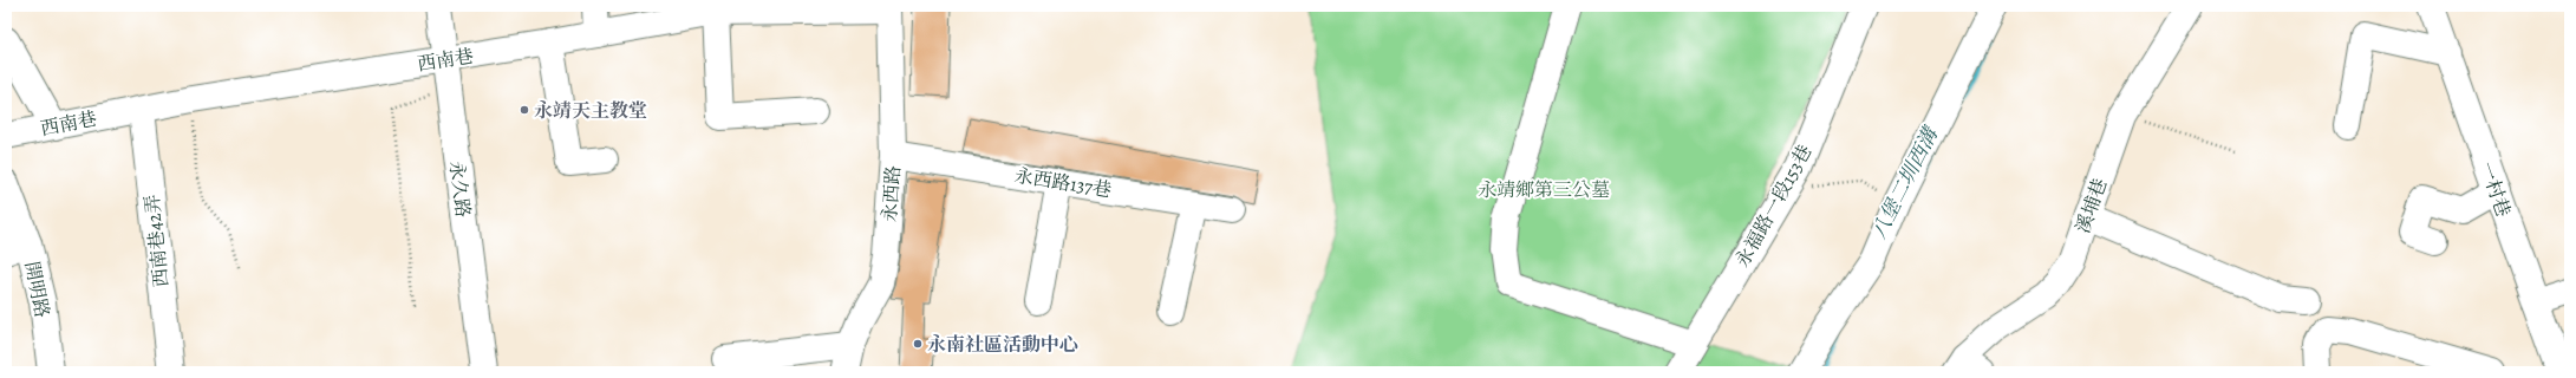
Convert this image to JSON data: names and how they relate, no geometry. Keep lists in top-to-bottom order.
{
  "streets": {
    "street": [
      "西南巷",
      "永西路137巷",
      "永久路",
      "一村巷",
      "永西路",
      "永福路一段153巷",
      "溪埔巷",
      "西南巷42弄",
      "開明路"
    ]
  },
  "crossings": [
    ["西南巷", "永久路"],
    ["西南巷", "永西路"],
    ["西南巷", "西南巷42弄"],
    ["永西路137巷", "永西路"]
  ],
  "water": ["八堡二圳西溝"],
  "parks": ["永靖鄉第三公墓"],
  "places": ["永靖天主教堂", "永南社區活動中心"]
}
